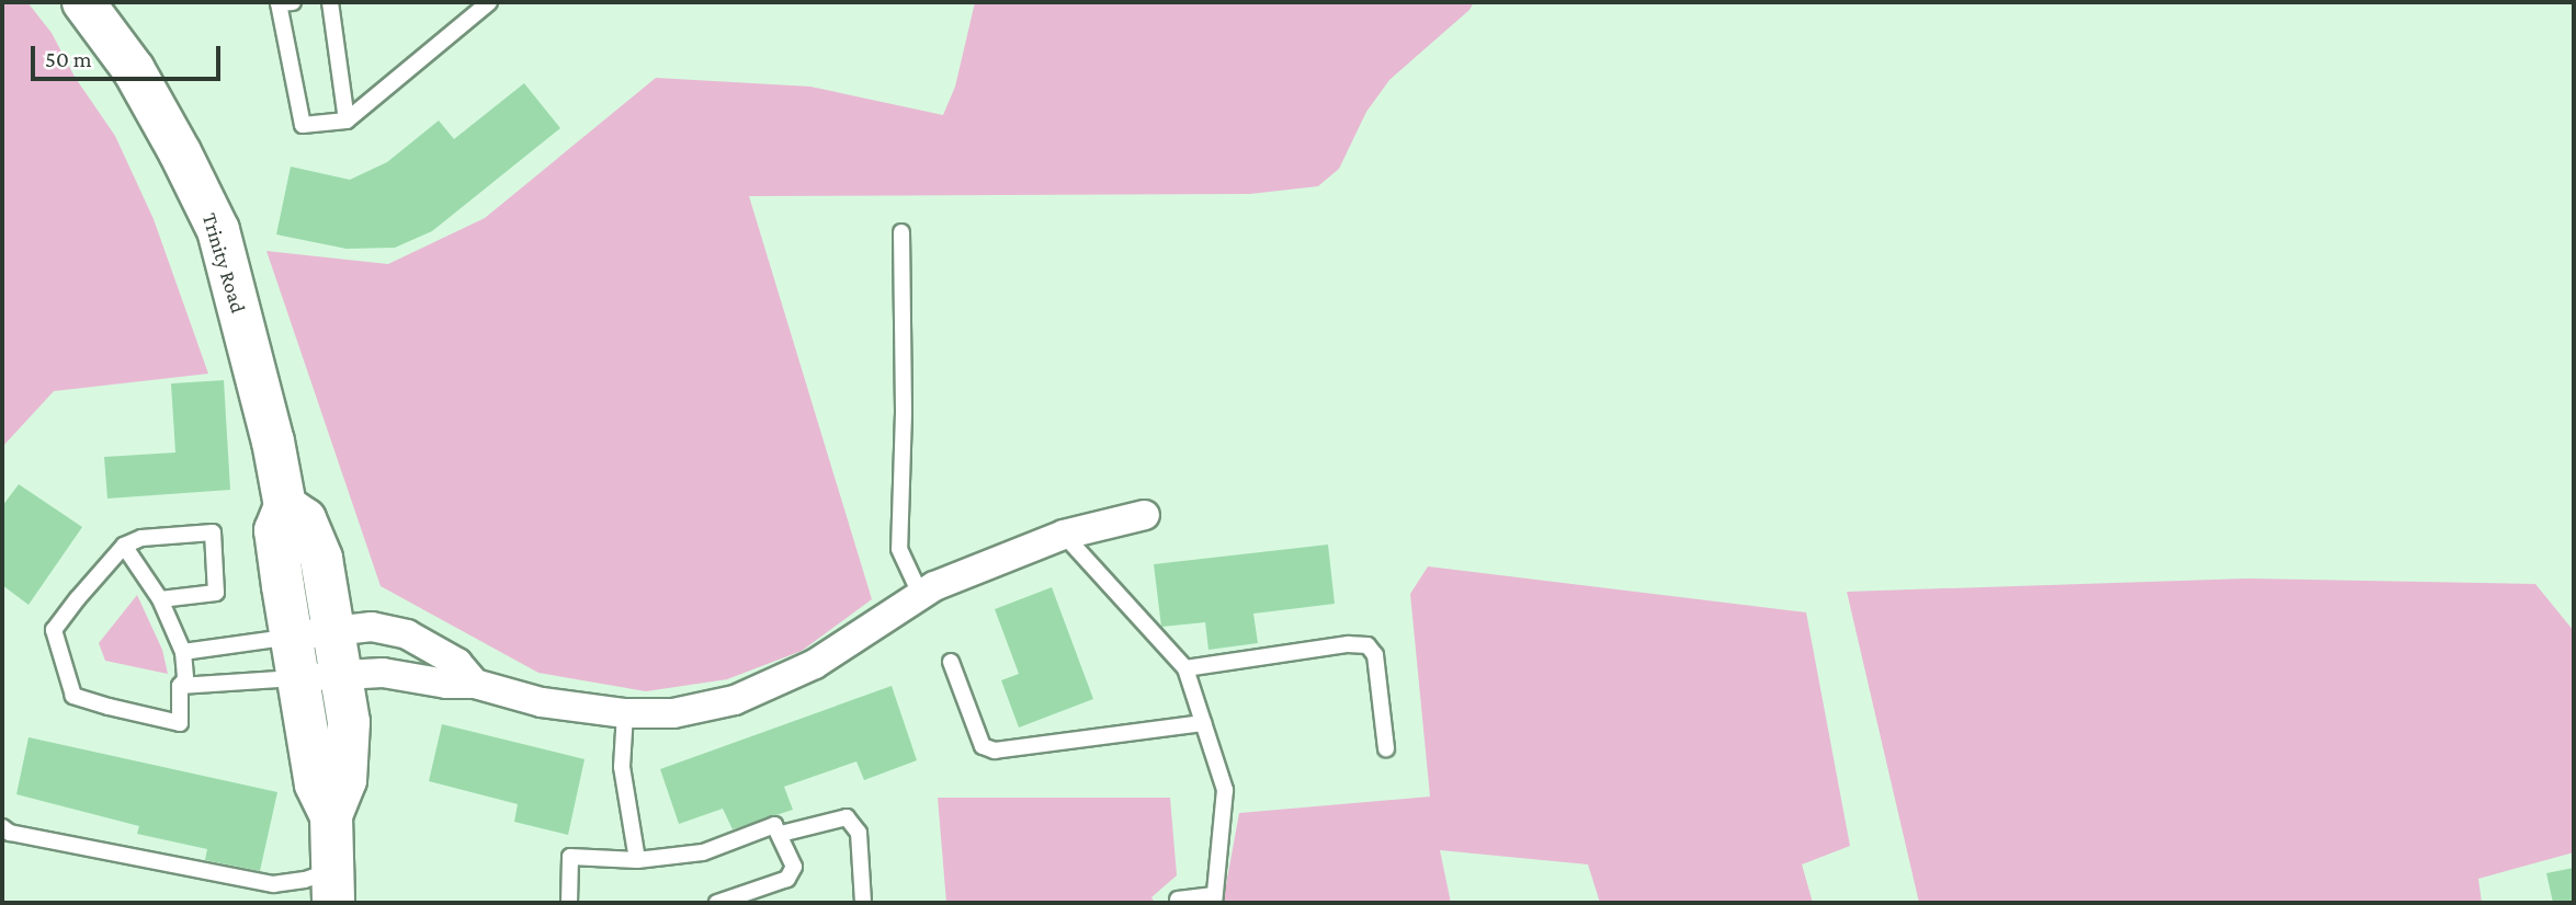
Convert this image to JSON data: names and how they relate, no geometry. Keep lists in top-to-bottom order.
{
  "streets": {
    "main road": ["Trinity Road"]
  },
  "scale_bar": "50 m"
}
